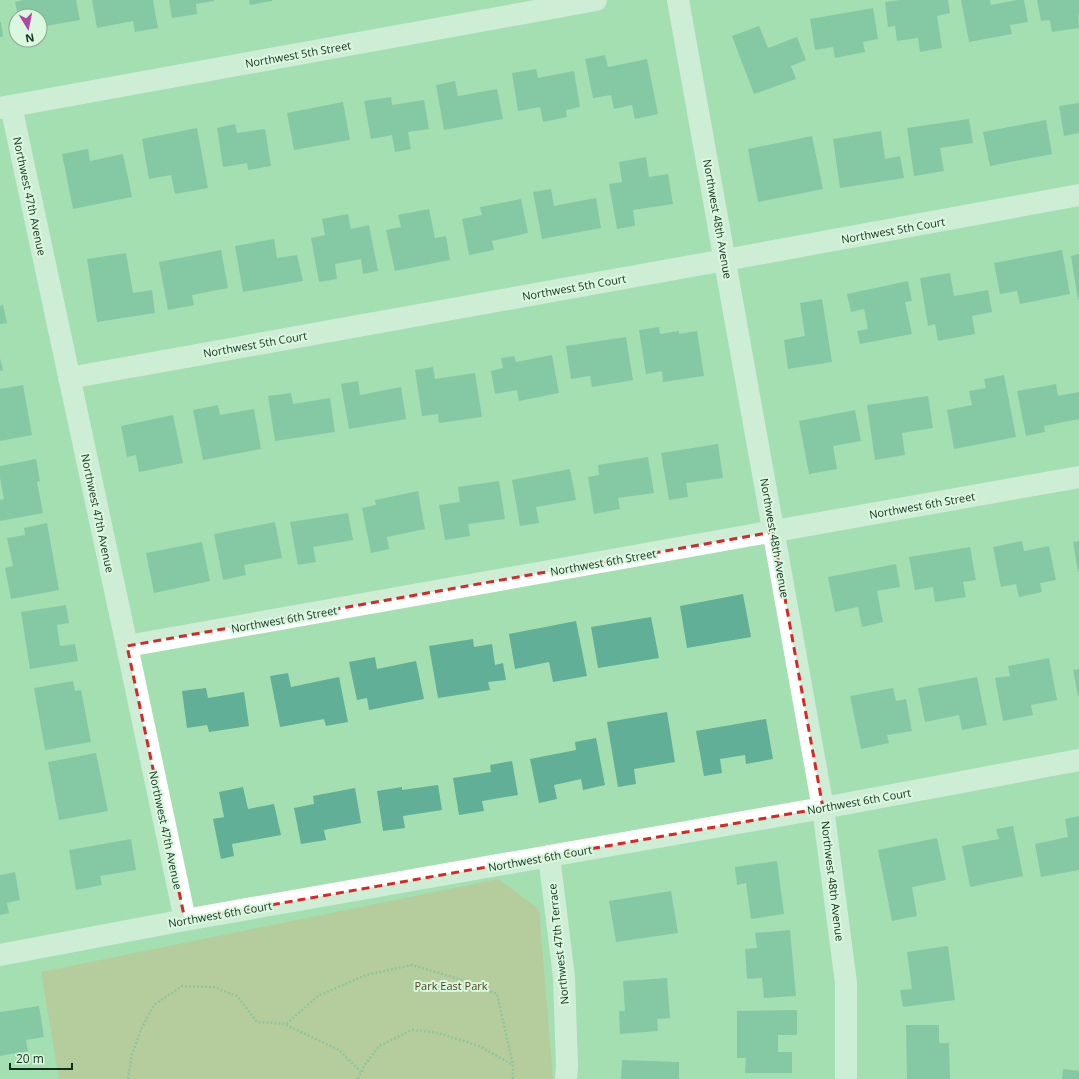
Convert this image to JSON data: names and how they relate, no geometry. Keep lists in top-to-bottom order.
{
  "streets": {
    "street": [
      "Northwest 5th Street",
      "Northwest 47th Avenue",
      "Northwest 48th Avenue",
      "Northwest 5th Court",
      "Northwest 6th Street",
      "Northwest 6th Court",
      "Northwest 47th Terrace"
    ]
  },
  "crossings": [
    ["Northwest 5th Street", "Northwest 47th Avenue"],
    ["Northwest 47th Avenue", "Northwest 5th Court"],
    ["Northwest 47th Avenue", "Northwest 6th Street"],
    ["Northwest 47th Avenue", "Northwest 6th Court"],
    ["Northwest 48th Avenue", "Northwest 5th Court"],
    ["Northwest 48th Avenue", "Northwest 6th Street"],
    ["Northwest 48th Avenue", "Northwest 6th Court"],
    ["Northwest 6th Court", "Northwest 47th Terrace"]
  ],
  "parks": ["Park East Park"],
  "scale_bar": "20 m",
  "north": "bottom"
}
